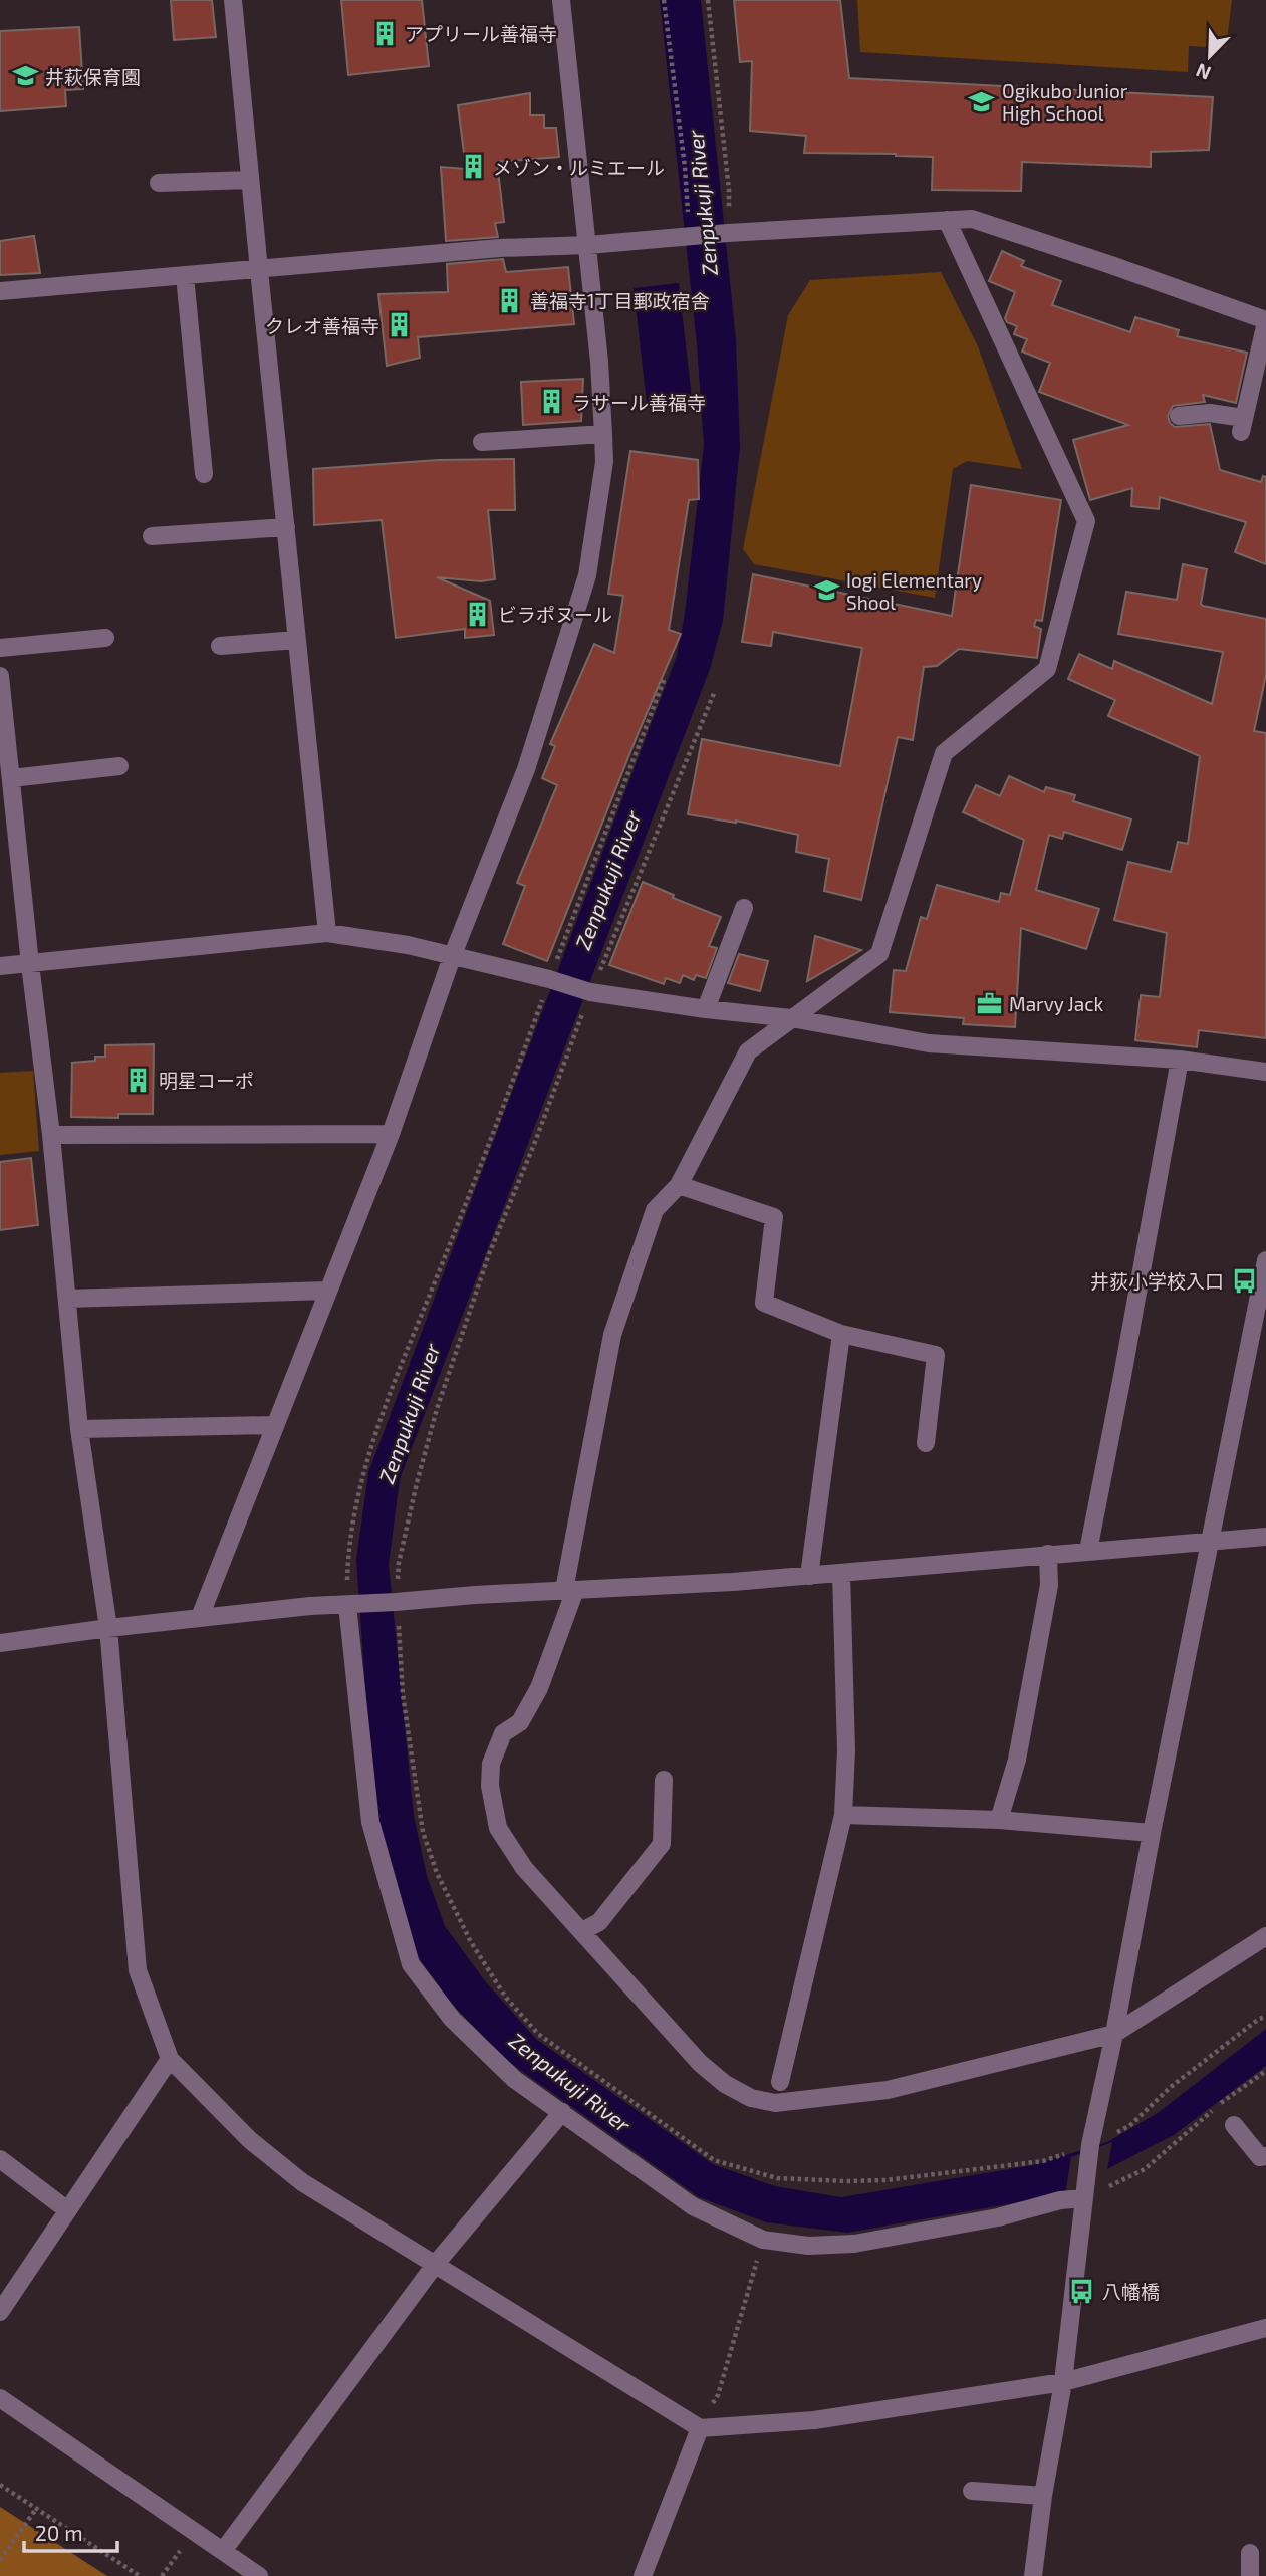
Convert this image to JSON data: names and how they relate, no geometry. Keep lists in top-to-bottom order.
{
  "water": ["Zenpukuji River"],
  "places": {
    "building": [
      "アプリール善福寺",
      "メゾン・ルミエール",
      "善福寺1丁目郵政宿舎",
      "クレオ善福寺",
      "ラサール善福寺",
      "ビラポヌール",
      "明星コーポ"
    ],
    "school or university": ["井萩保育園", "Ogikubo Junior High School", "Iogi Elementary Shool"],
    "office": ["Marvy Jack"],
    "bus stop": ["井荻小学校入口", "八幡橋"]
  },
  "scale_bar": "20 m",
  "north": "bottom left"
}
